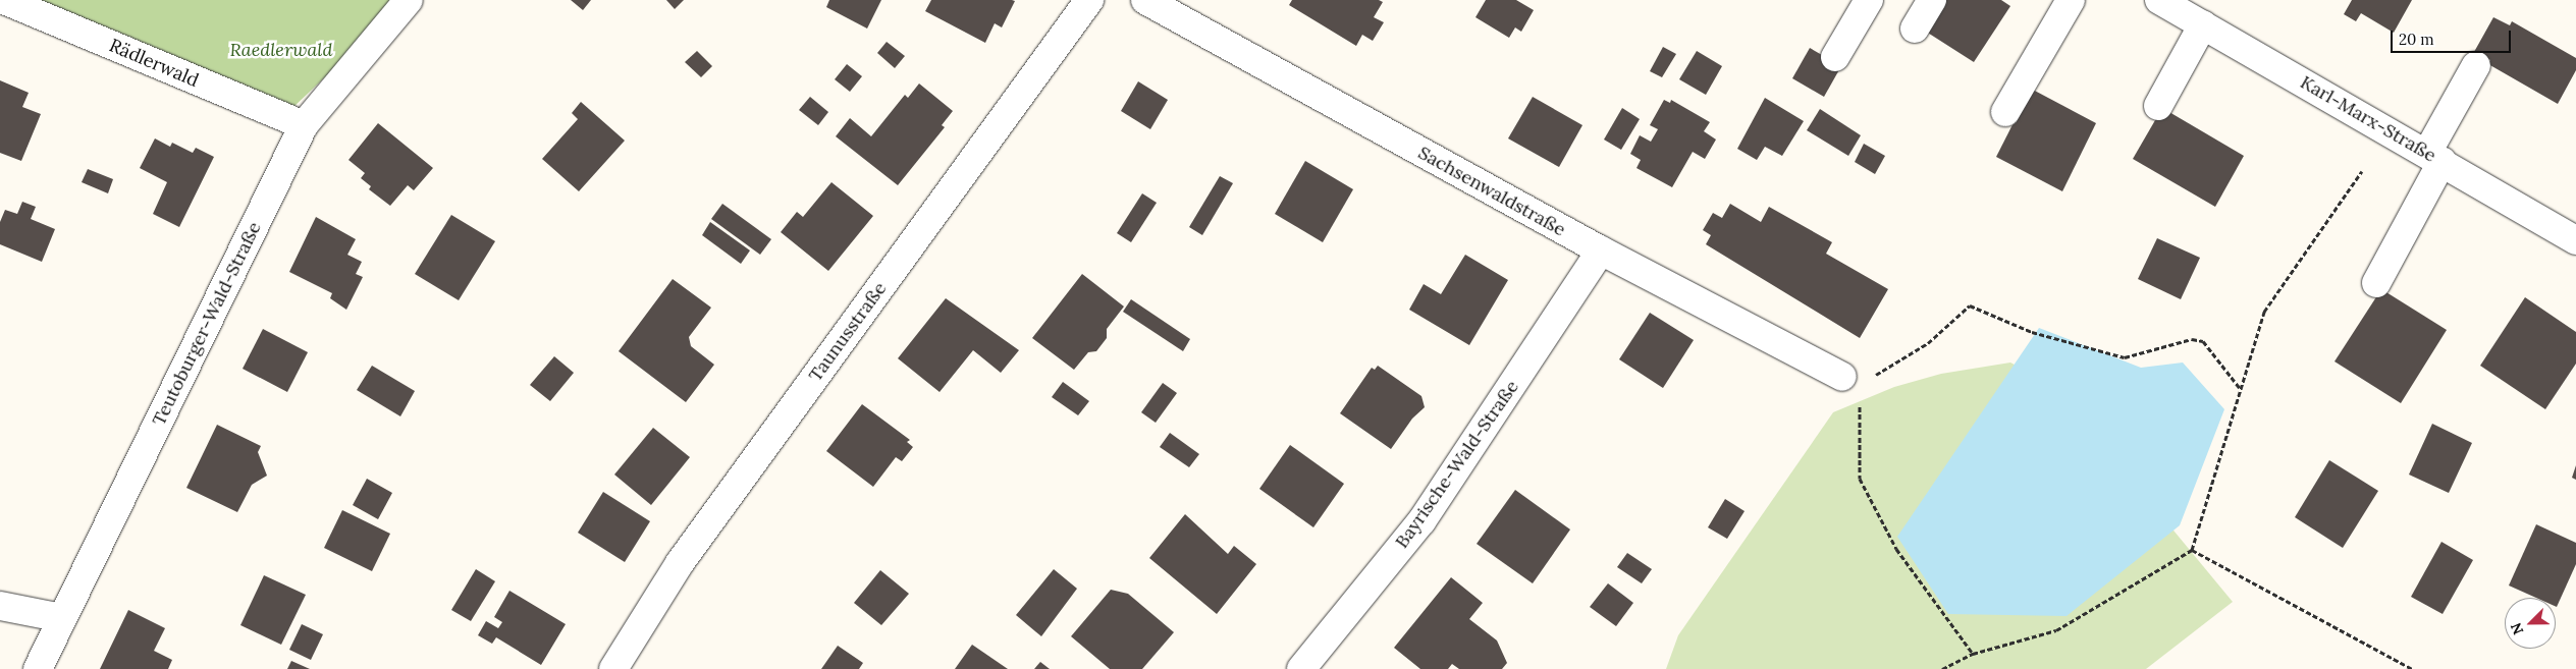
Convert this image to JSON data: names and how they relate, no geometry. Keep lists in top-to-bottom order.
{
  "streets": {
    "street": [
      "Rädlerwald",
      "Karl-Marx-Straße",
      "Sachsenwaldstraße",
      "Teutoburger-Wald-Straße",
      "Taunusstraße",
      "Bayrische-Wald-Straße"
    ]
  },
  "crossings": [
    ["Rädlerwald", "Teutoburger-Wald-Straße"],
    ["Sachsenwaldstraße", "Bayrische-Wald-Straße"]
  ],
  "parks": ["Raedlerwald"],
  "scale_bar": "20 m",
  "north": "bottom left"
}
